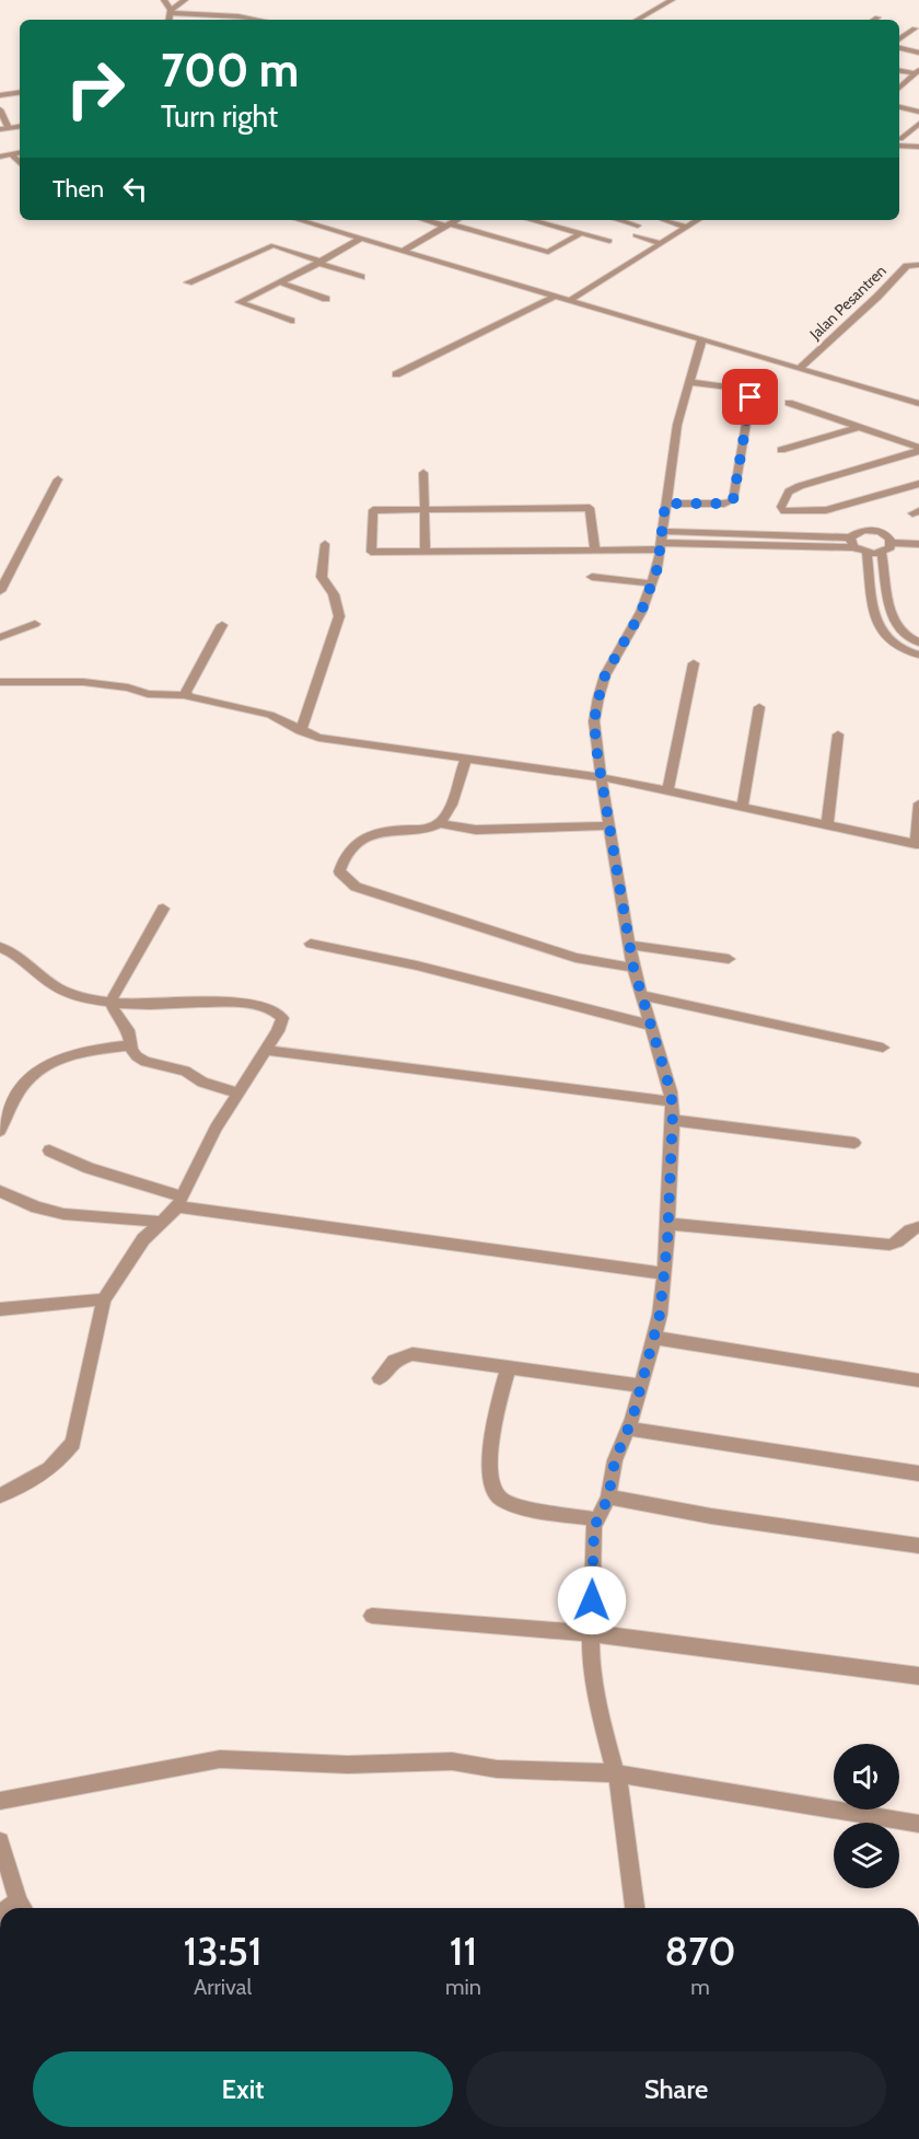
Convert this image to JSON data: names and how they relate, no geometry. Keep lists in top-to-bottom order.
{
  "streets": {
    "street": ["Jalan Pesantren"]
  },
  "page": {
    "turn": ["700 m", "Turn right"],
    "then": "Then",
    "eta": [
      "13:51",
      "Arrival",
      "11",
      "min",
      "870",
      "m"
    ],
    "buttons": ["Exit", "Share"]
  }
}
